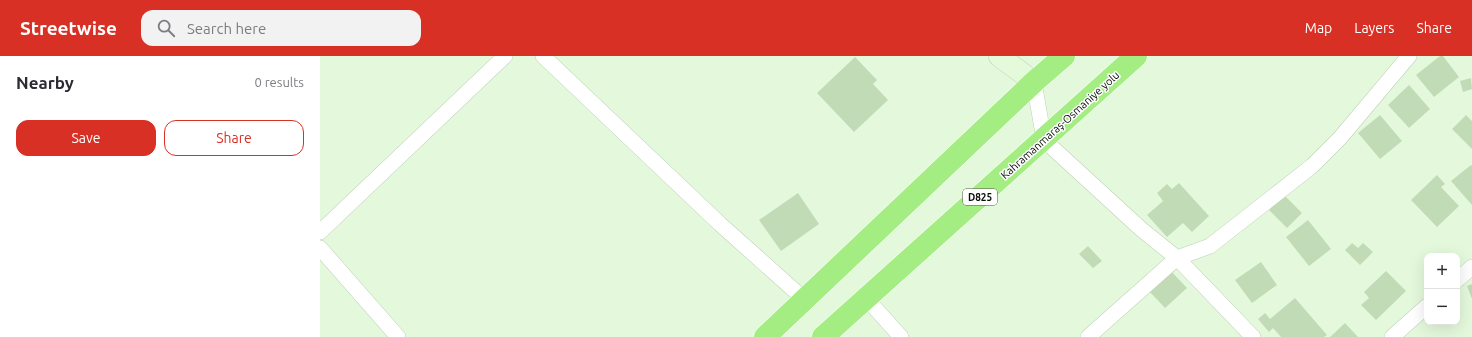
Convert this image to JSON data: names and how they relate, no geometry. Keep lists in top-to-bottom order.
{
  "streets": {
    "highway": ["Kahramanmaraş-Osmaniye yolu", "D825"]
  },
  "page": {
    "header": "Streetwise",
    "search": "Search here",
    "nav": ["Map", "Layers", "Share"],
    "heading": ["Nearby", "0 results"],
    "buttons": ["Save", "Share"],
    "map_buttons": ["+", "−"]
  }
}
